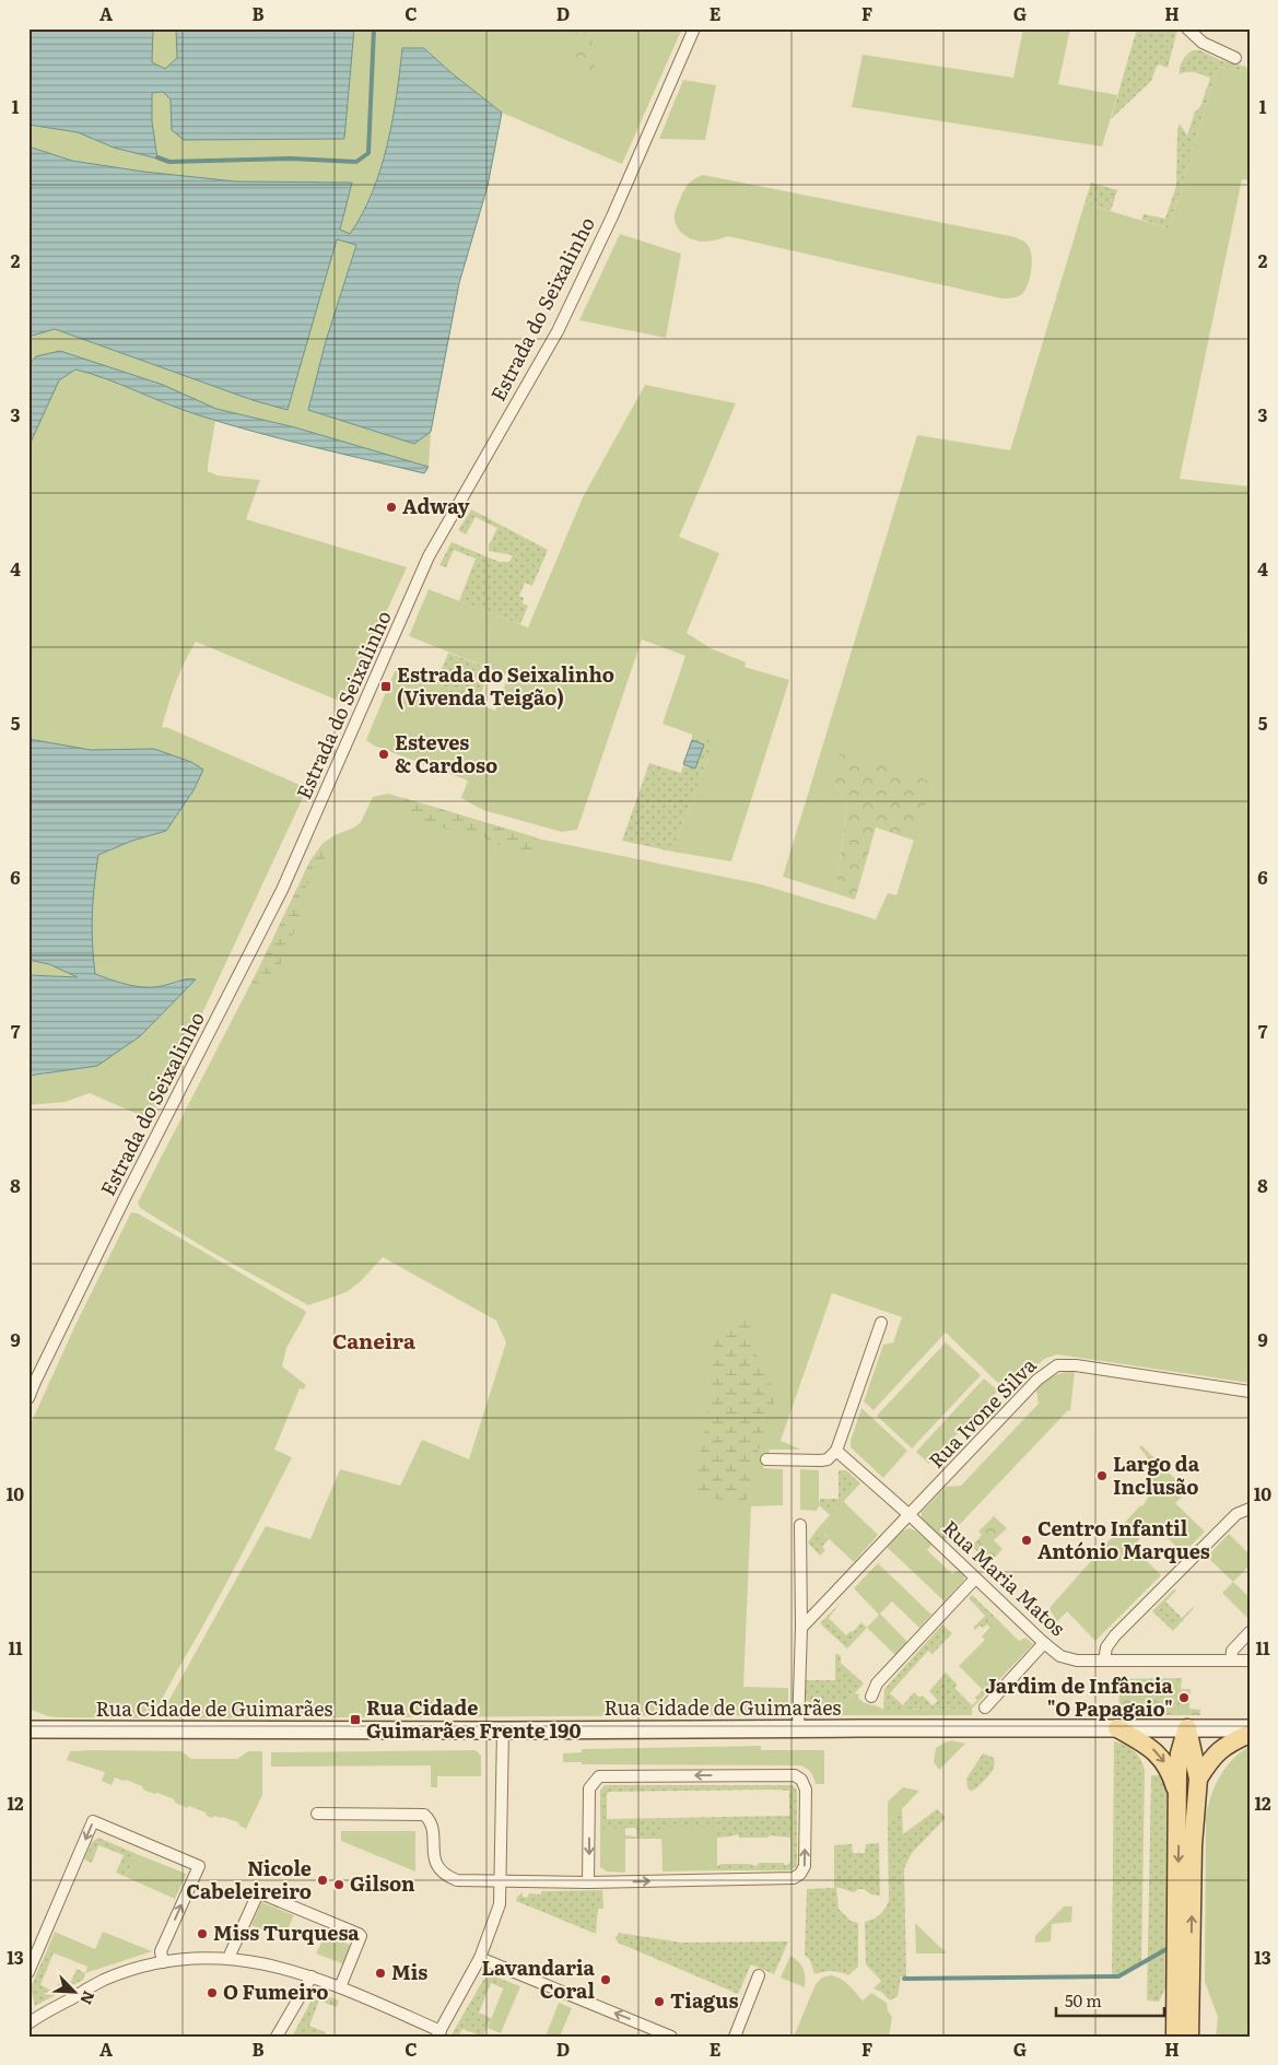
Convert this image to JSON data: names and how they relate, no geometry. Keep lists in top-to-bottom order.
{
  "streets": {
    "main road": ["Rua Cidade de Guimarães"],
    "street": ["Estrada do Seixalinho", "Rua Ivone Silva", "Rua Maria Matos"]
  },
  "crossings": [
    ["Rua Ivone Silva", "Rua Maria Matos"]
  ],
  "districts": ["Caneira"],
  "places": {
    "other": [
      "Adway",
      "Esteves & Cardoso",
      "Largo da Inclusão",
      "Centro Infantil António Marques",
      "Jardim de Infância \"O Papagaio\"",
      "Nicole Cabeleireiro",
      "Gilson",
      "Miss Turquesa",
      "Mis",
      "Lavandaria Coral",
      "O Fumeiro",
      "Tiagus"
    ],
    "transit": ["Estrada do Seixalinho (Vivenda Teigão)", "Rua Cidade Guimarães Frente 190"]
  },
  "scale_bar": "50 m",
  "north": "bottom right",
  "grid": {
    "columns": [
      "A",
      "B",
      "C",
      "D",
      "E",
      "F",
      "G",
      "H"
    ],
    "rows": [
      "1",
      "2",
      "3",
      "4",
      "5",
      "6",
      "7",
      "8",
      "9",
      "10",
      "11",
      "12",
      "13"
    ]
  }
}
